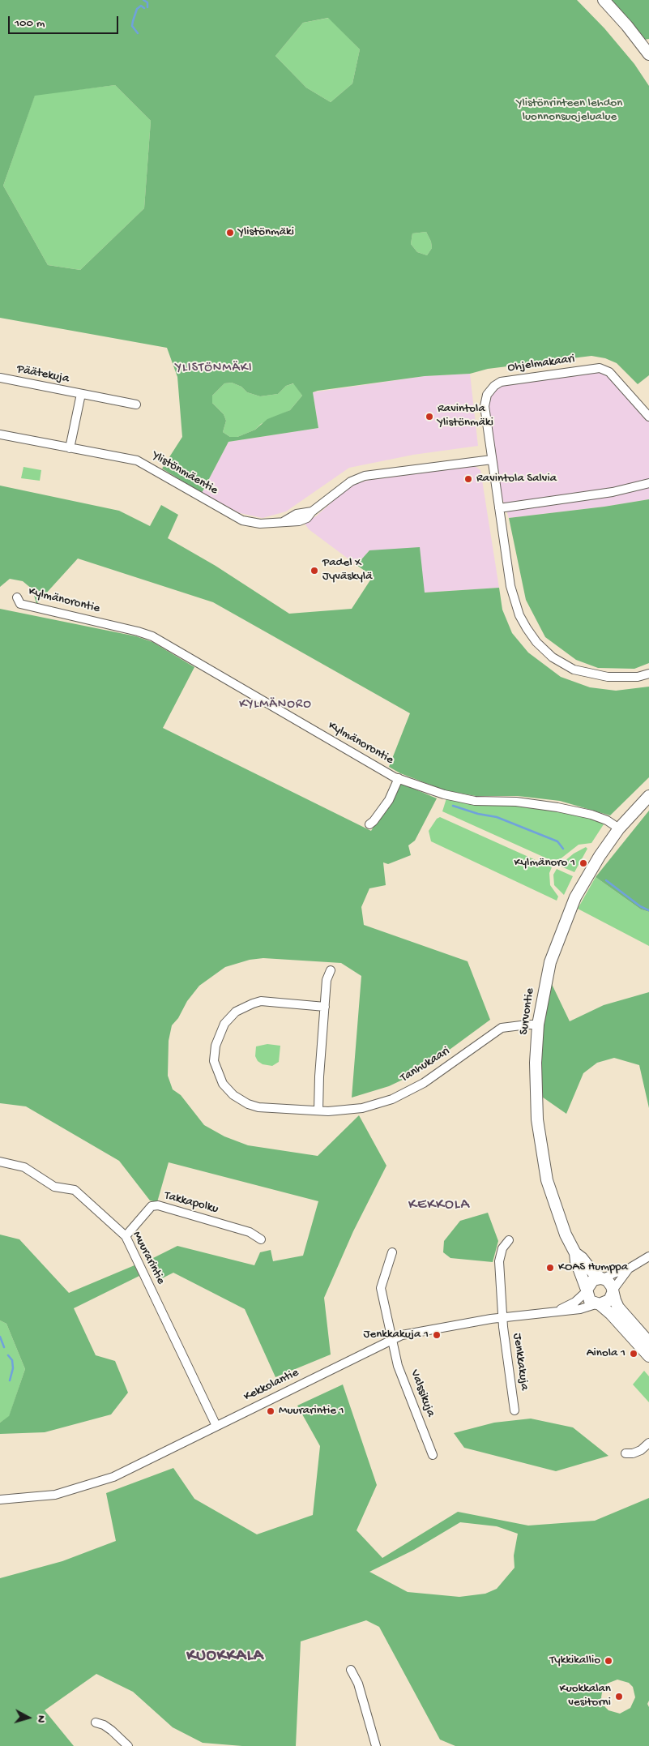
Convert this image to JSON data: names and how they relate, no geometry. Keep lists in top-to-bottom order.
{
  "streets": {
    "main road": ["Survontie"],
    "street": [
      "Ohjelmakaari",
      "Päätekuja",
      "Ylistönmäentie",
      "Kylmänorontie",
      "Tanhukaari",
      "Takkapolku",
      "Muurarintie",
      "Jenkkakuja",
      "Kekkolantie",
      "Valssikuja"
    ]
  },
  "crossings": [
    ["Ohjelmakaari", "Ylistönmäentie"],
    ["Päätekuja", "Ylistönmäentie"],
    ["Kylmänorontie", "Survontie"],
    ["Survontie", "Tanhukaari"],
    ["Survontie", "Kekkolantie"],
    ["Takkapolku", "Muurarintie"],
    ["Muurarintie", "Kekkolantie"],
    ["Jenkkakuja", "Kekkolantie"],
    ["Kekkolantie", "Valssikuja"]
  ],
  "districts": [
    "YLISTÖNMÄKI",
    "KYLMÄNORO",
    "KEKKOLA",
    "KUOKKALA"
  ],
  "parks": ["Ylistönrinteen lehdon luonnonsuojelualue"],
  "places": [
    "Ylistönmäki",
    "Ravintola Ylistönmäki",
    "Ravintola Salvia",
    "Padel X Jyväskylä",
    "Kylmänoro 1",
    "KOAS Humppa",
    "Jenkkakuja 1",
    "Ainola 1",
    "Muurarintie 1",
    "Tykkikallio",
    "Kuokkalan vesitorni"
  ],
  "scale_bar": "100 m",
  "north": "right"
}
